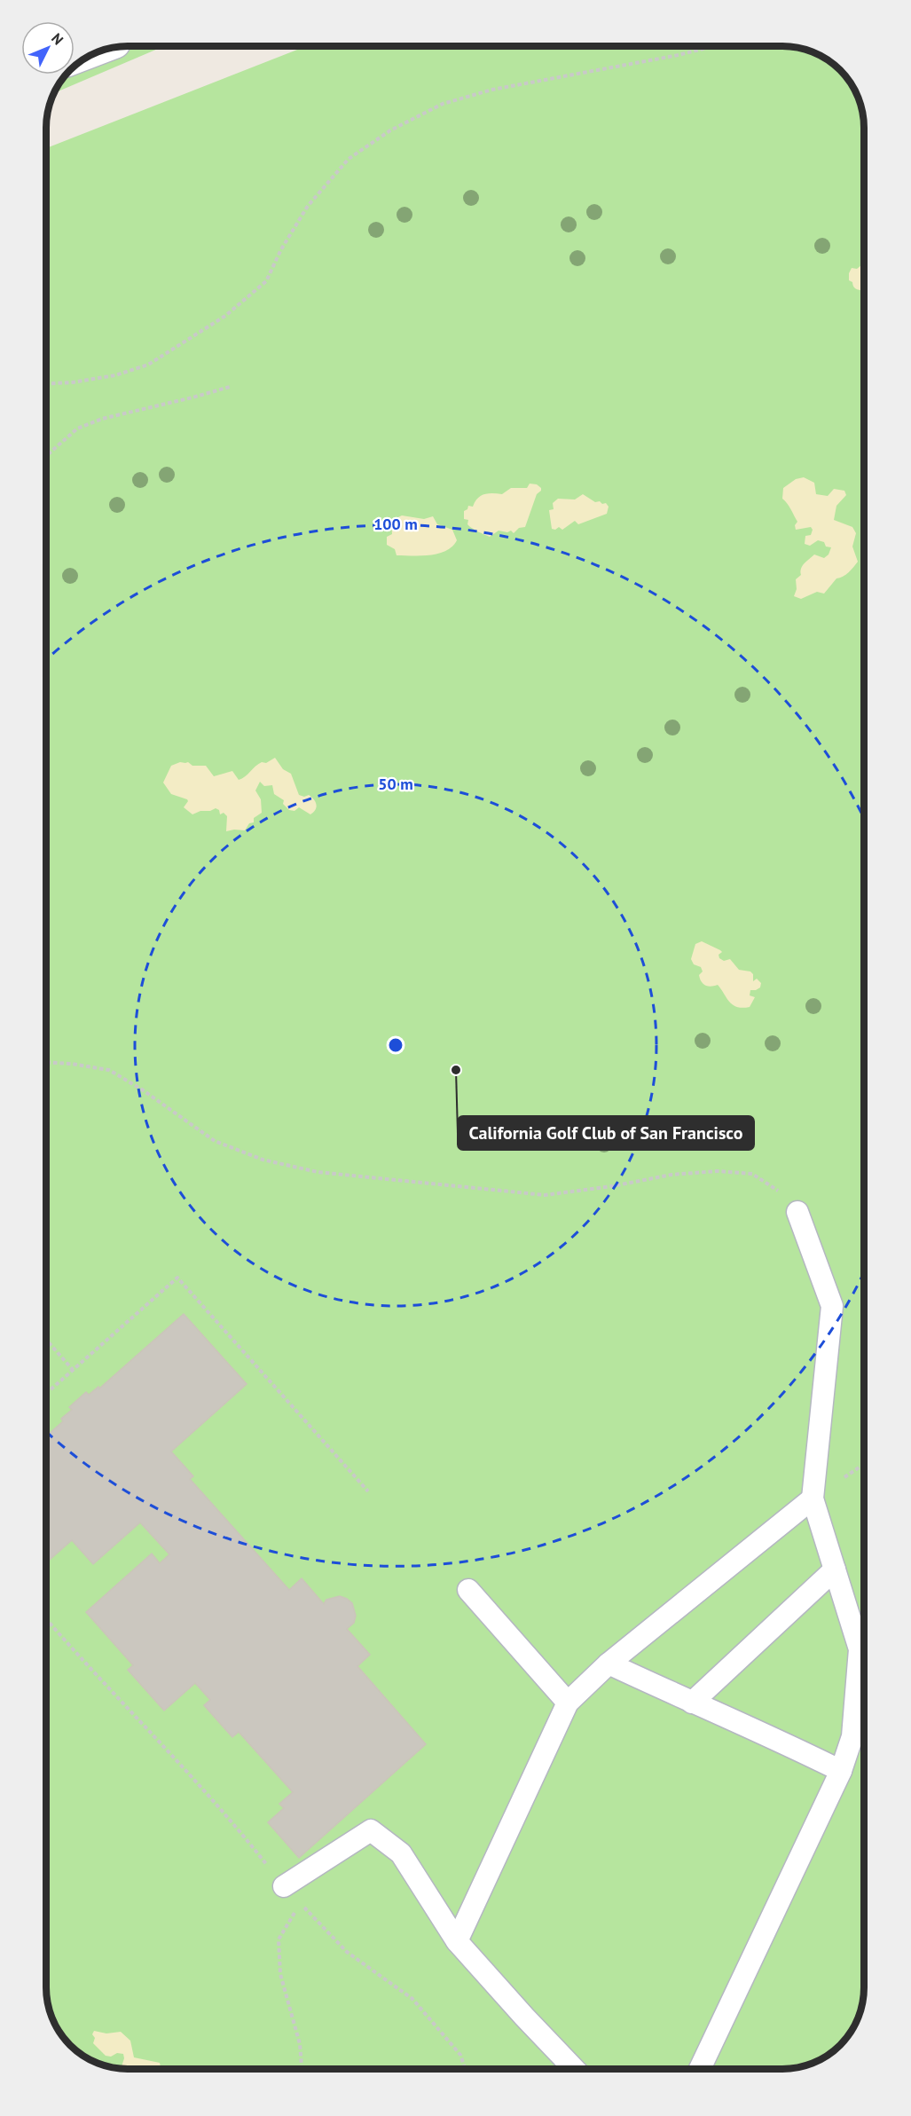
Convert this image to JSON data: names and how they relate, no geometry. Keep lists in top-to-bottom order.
{
  "places": ["California Golf Club of San Francisco"],
  "north": "top right",
  "rings": ["100 m", "50 m"]
}
